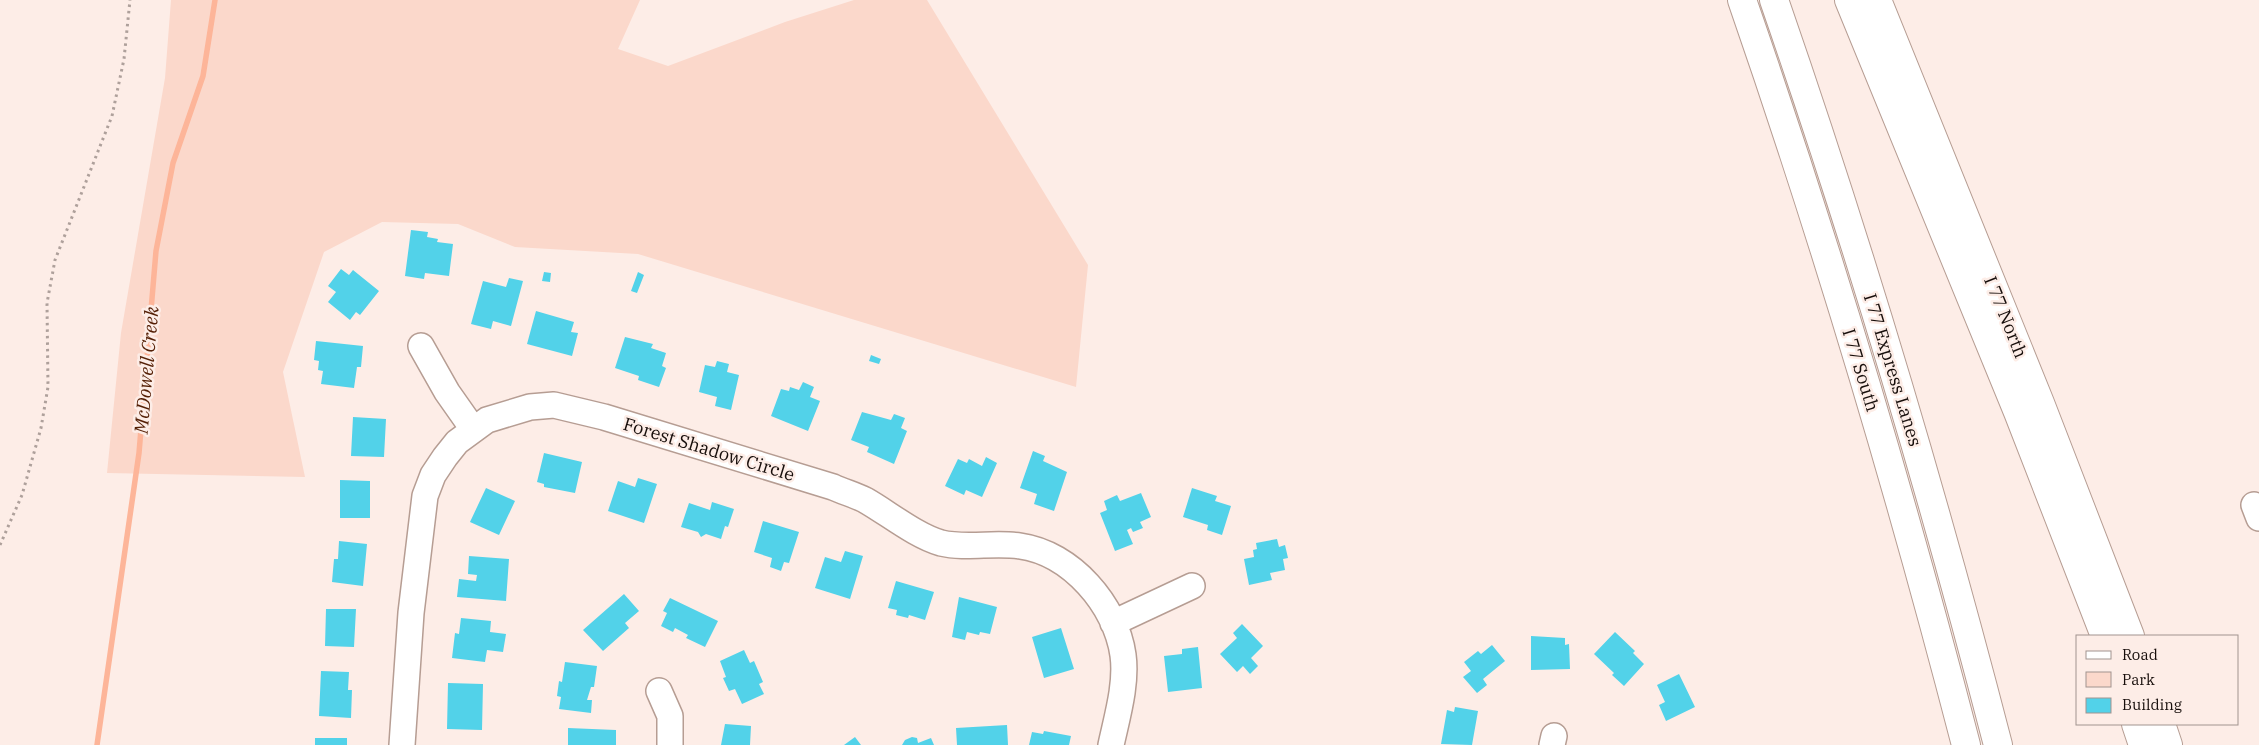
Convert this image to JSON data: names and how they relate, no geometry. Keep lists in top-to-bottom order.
{
  "streets": {
    "highway": ["I 77 North", "I 77 South", "I 77 Express Lanes"],
    "street": ["Forest Shadow Circle"]
  },
  "water": ["McDowell Creek"],
  "legend": ["Road", "Park", "Building"]
}
